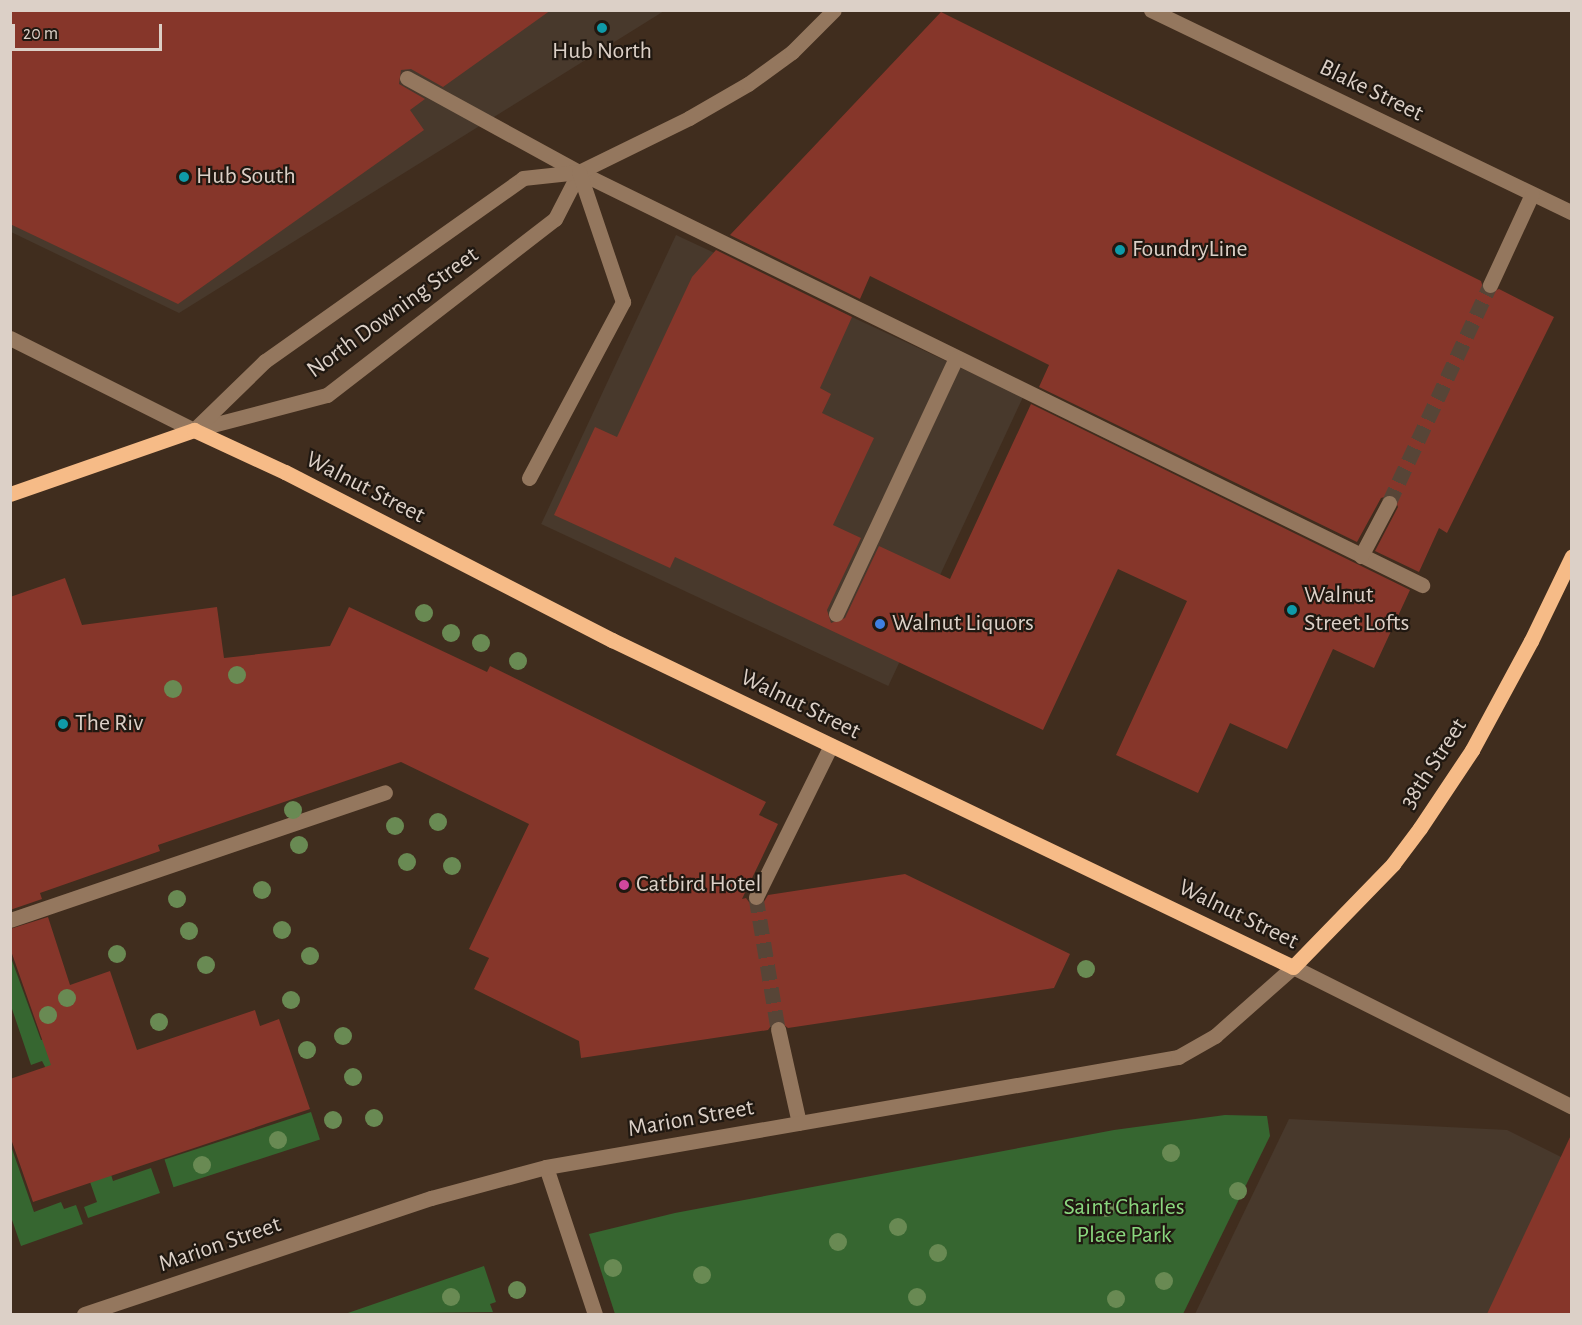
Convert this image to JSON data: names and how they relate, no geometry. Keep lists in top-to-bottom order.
{
  "streets": {
    "main road": ["North Downing Street", "Walnut Street", "38th Street"],
    "street": ["Blake Street", "Marion Street"]
  },
  "crossings": [
    ["North Downing Street", "Walnut Street"],
    ["Walnut Street", "38th Street"],
    ["Walnut Street", "Marion Street"],
    ["38th Street", "Marion Street"]
  ],
  "parks": ["Saint Charles Place Park"],
  "places": [
    "Hub North",
    "Hub South",
    "FoundryLine",
    "Walnut Street Lofts",
    "Walnut Liquors",
    "The Riv",
    "Catbird Hotel"
  ],
  "scale_bar": "20 m"
}
